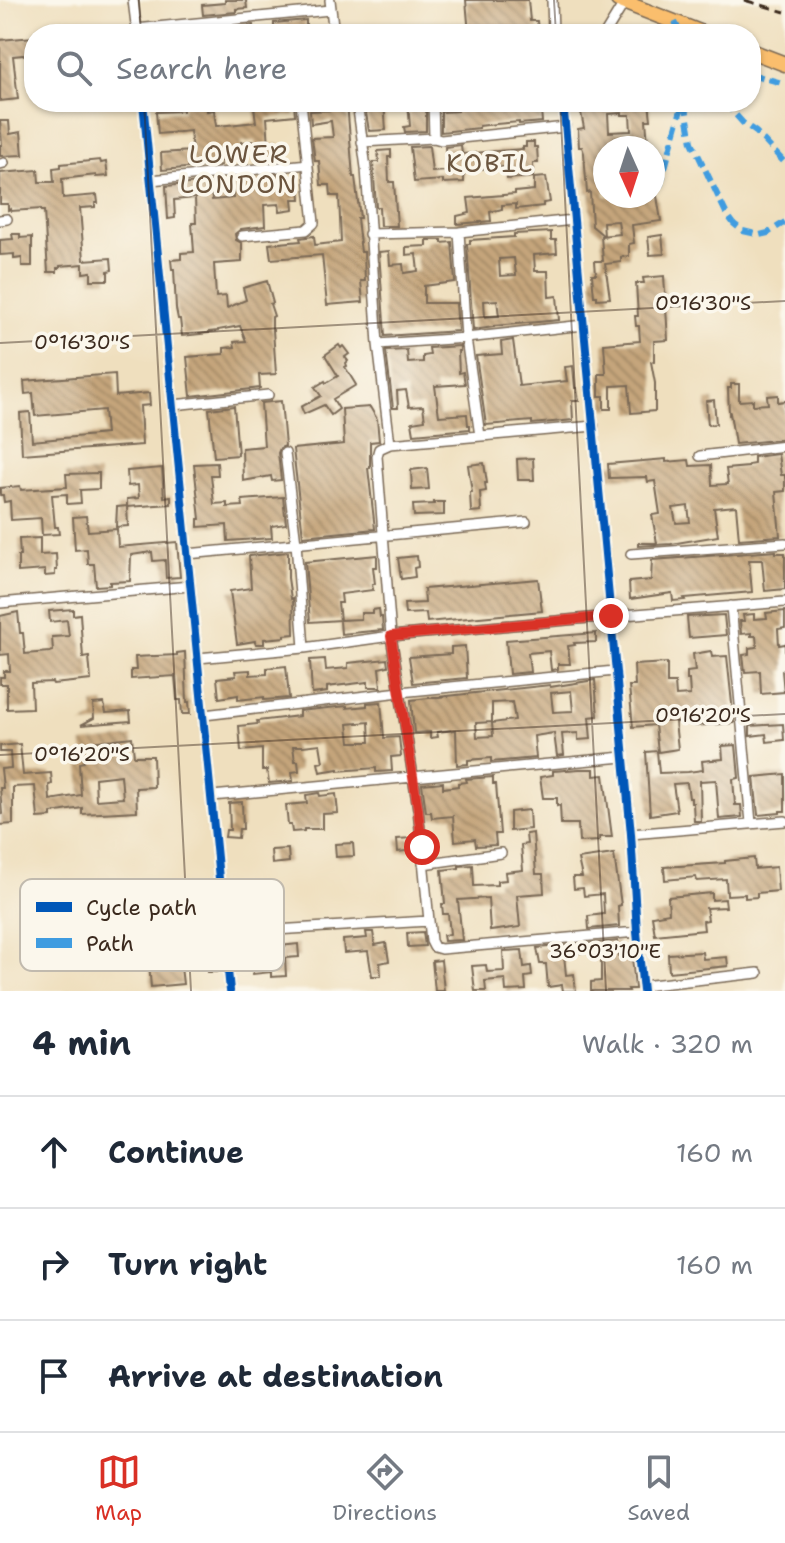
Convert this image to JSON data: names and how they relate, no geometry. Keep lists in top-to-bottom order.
{
  "districts": ["LOWER LONDON", "KOBIL"],
  "legend": ["Cycle path", "Path"],
  "north": "bottom",
  "page": {
    "search": "Search here",
    "heading": ["4 min", "Walk · 320 m"],
    "list": [
      ["Continue", "160 m"],
      ["Turn right", "160 m"],
      "Arrive at destination"
    ],
    "nav": ["Map", "Directions", "Saved"]
  },
  "coordinates": ["0°16'30\"S", "0°16'20\"S", "36°03'10\"E"]
}
